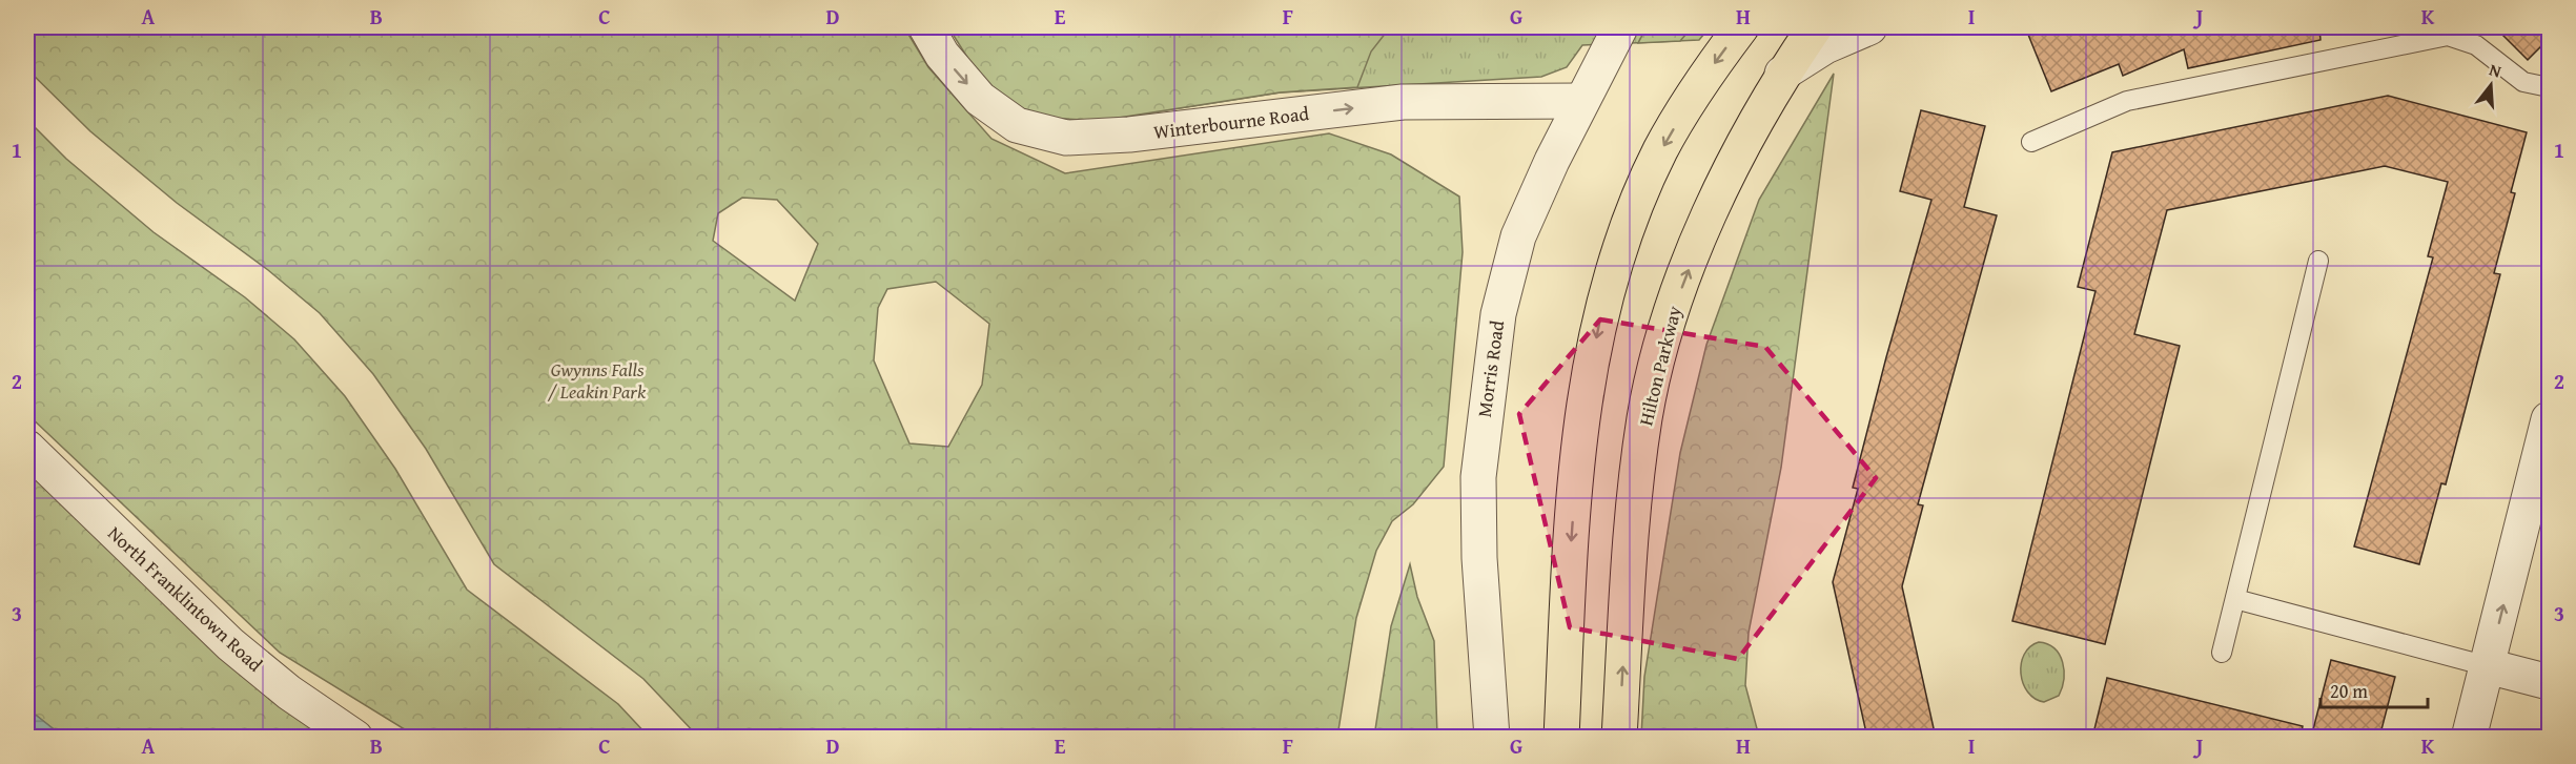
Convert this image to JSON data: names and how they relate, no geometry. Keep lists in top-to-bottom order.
{
  "streets": {
    "main road": ["Hilton Parkway"],
    "street": ["Winterbourne Road", "Morris Road", "North Franklintown Road"]
  },
  "crossings": [
    ["Winterbourne Road", "Morris Road"]
  ],
  "one_way": ["Winterbourne Road"],
  "parks": ["Gwynns Falls / Leakin Park"],
  "scale_bar": "20 m",
  "north": "top",
  "grid": {
    "columns": [
      "A",
      "B",
      "C",
      "D",
      "E",
      "F",
      "G",
      "H",
      "I",
      "J",
      "K"
    ],
    "rows": ["1", "2", "3"]
  }
}
